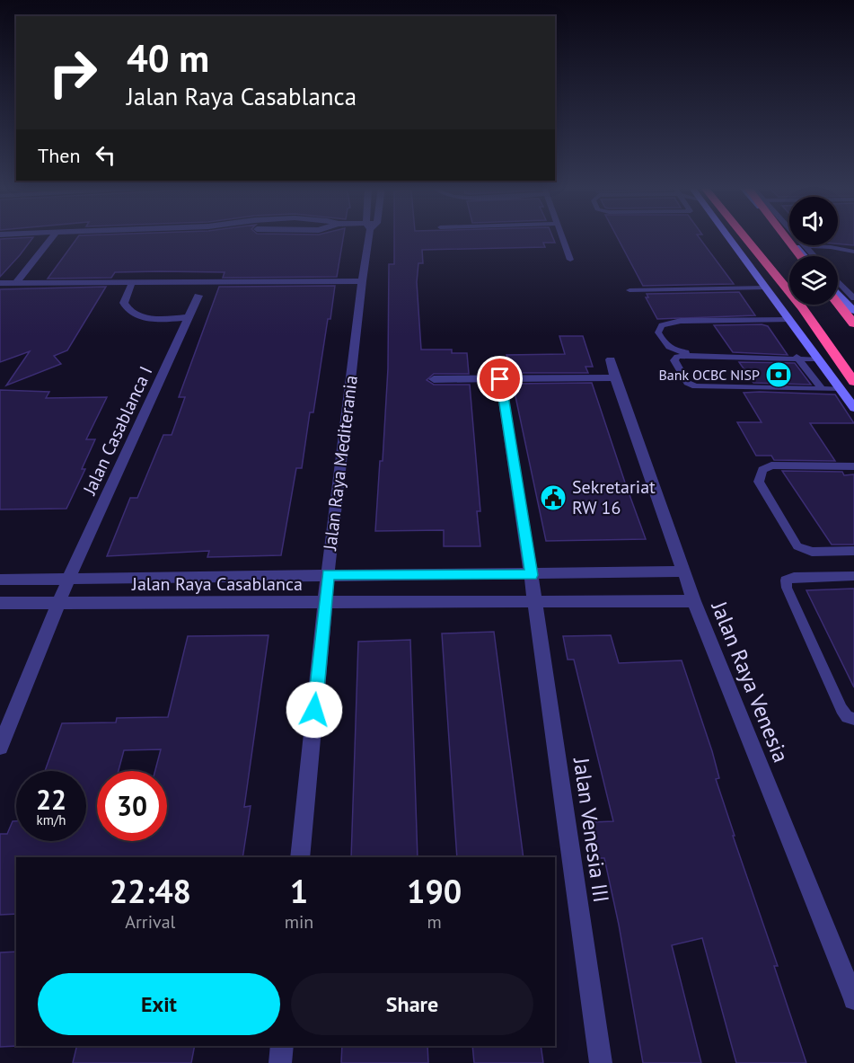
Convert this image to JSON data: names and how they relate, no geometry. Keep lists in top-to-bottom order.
{
  "streets": {
    "street": [
      "Jalan Casablanca I",
      "Jalan Raya Mediterania",
      "Jalan Raya Casablanca",
      "Jalan Raya Venesia",
      "Jalan Venesia III"
    ]
  },
  "crossings": [
    ["Jalan Casablanca I", "Jalan Raya Casablanca"],
    ["Jalan Raya Mediterania", "Jalan Raya Casablanca"],
    ["Jalan Raya Casablanca", "Jalan Raya Venesia"],
    ["Jalan Raya Casablanca", "Jalan Venesia III"]
  ],
  "places": {
    "bank": ["Bank OCBC NISP"],
    "public building": ["Sekretariat RW 16"]
  },
  "page": {
    "turn": ["40 m", "Jalan Raya Casablanca"],
    "then": "Then",
    "speed": "22 km/h",
    "limit": "30",
    "eta": [
      "22:48",
      "Arrival",
      "1",
      "min",
      "190",
      "m"
    ],
    "buttons": ["Exit", "Share"]
  }
}
